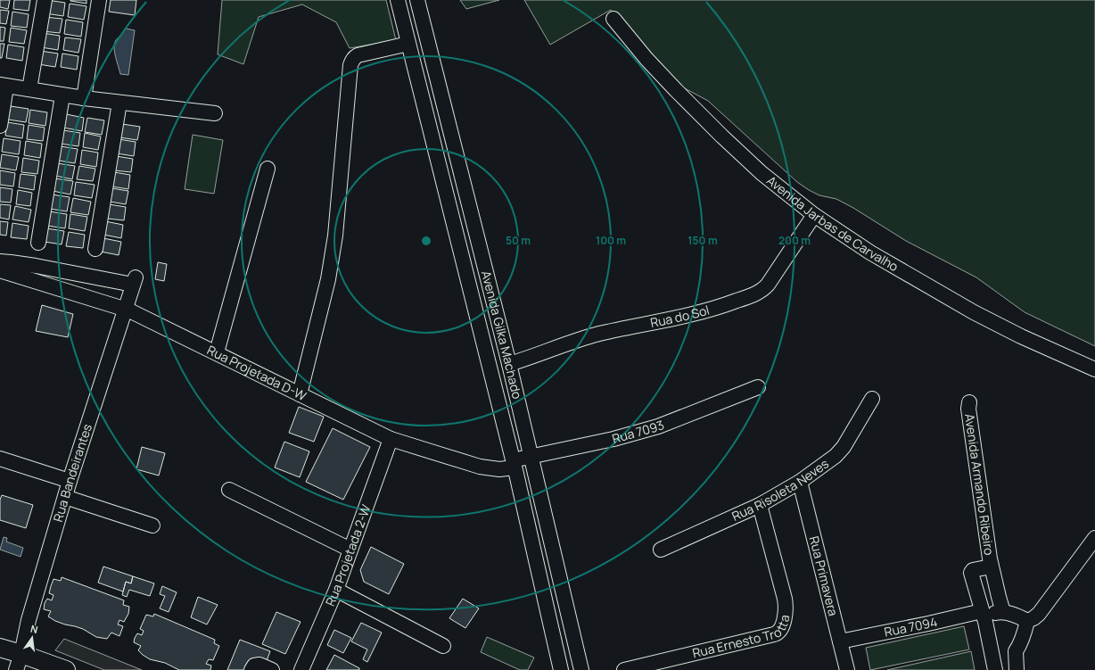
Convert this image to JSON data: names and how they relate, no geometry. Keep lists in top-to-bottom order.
{
  "streets": {
    "street": [
      "Avenida Jarbas de Carvalho",
      "Rua do Sol",
      "Avenida Gilka Machado",
      "Rua Projetada D-W",
      "Rua 7093",
      "Rua Bandeirantes",
      "Avenida Armando Ribeiro",
      "Rua Risoleta Neves",
      "Rua Projetada 2-W",
      "Rua Primavera",
      "Rua 7094",
      "Rua Ernesto Trotta"
    ]
  },
  "crossings": [
    ["Avenida Jarbas de Carvalho", "Rua do Sol"],
    ["Rua do Sol", "Avenida Gilka Machado"],
    ["Avenida Gilka Machado", "Rua Projetada D-W"],
    ["Avenida Gilka Machado", "Rua 7093"],
    ["Rua Projetada D-W", "Rua 7093"],
    ["Rua Projetada D-W", "Rua Bandeirantes"],
    ["Rua Projetada D-W", "Rua Projetada 2-W"],
    ["Avenida Armando Ribeiro", "Rua 7094"],
    ["Rua Risoleta Neves", "Rua Primavera"],
    ["Rua Risoleta Neves", "Rua Ernesto Trotta"],
    ["Rua Primavera", "Rua 7094"]
  ],
  "north": "top",
  "rings": [
    "50 m",
    "100 m",
    "150 m",
    "200 m"
  ]
}
